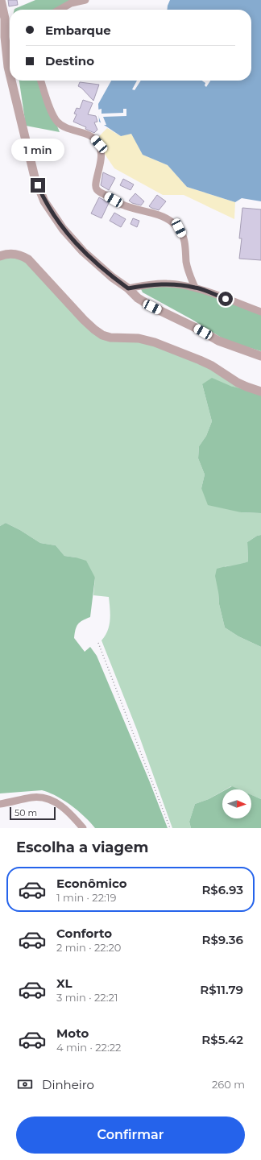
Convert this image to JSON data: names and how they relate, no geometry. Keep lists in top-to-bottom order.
{
  "scale_bar": "50 m",
  "north": "right",
  "page": {
    "banner": ["Embarque", "Destino"],
    "bubble": "1 min",
    "scale": "50 m",
    "heading": "Escolha a viagem",
    "list": [
      {
        "name": "Econômico",
        "note": "1 min · 22:19",
        "value": "R$6.93"
      },
      {
        "name": "Conforto",
        "note": "2 min · 22:20",
        "value": "R$9.36"
      },
      {
        "name": "XL",
        "note": "3 min · 22:21",
        "value": "R$11.79"
      },
      {
        "name": "Moto",
        "note": "4 min · 22:22",
        "value": "R$5.42"
      }
    ],
    "pay": ["Dinheiro", "260 m"],
    "buttons": "Confirmar"
  }
}
